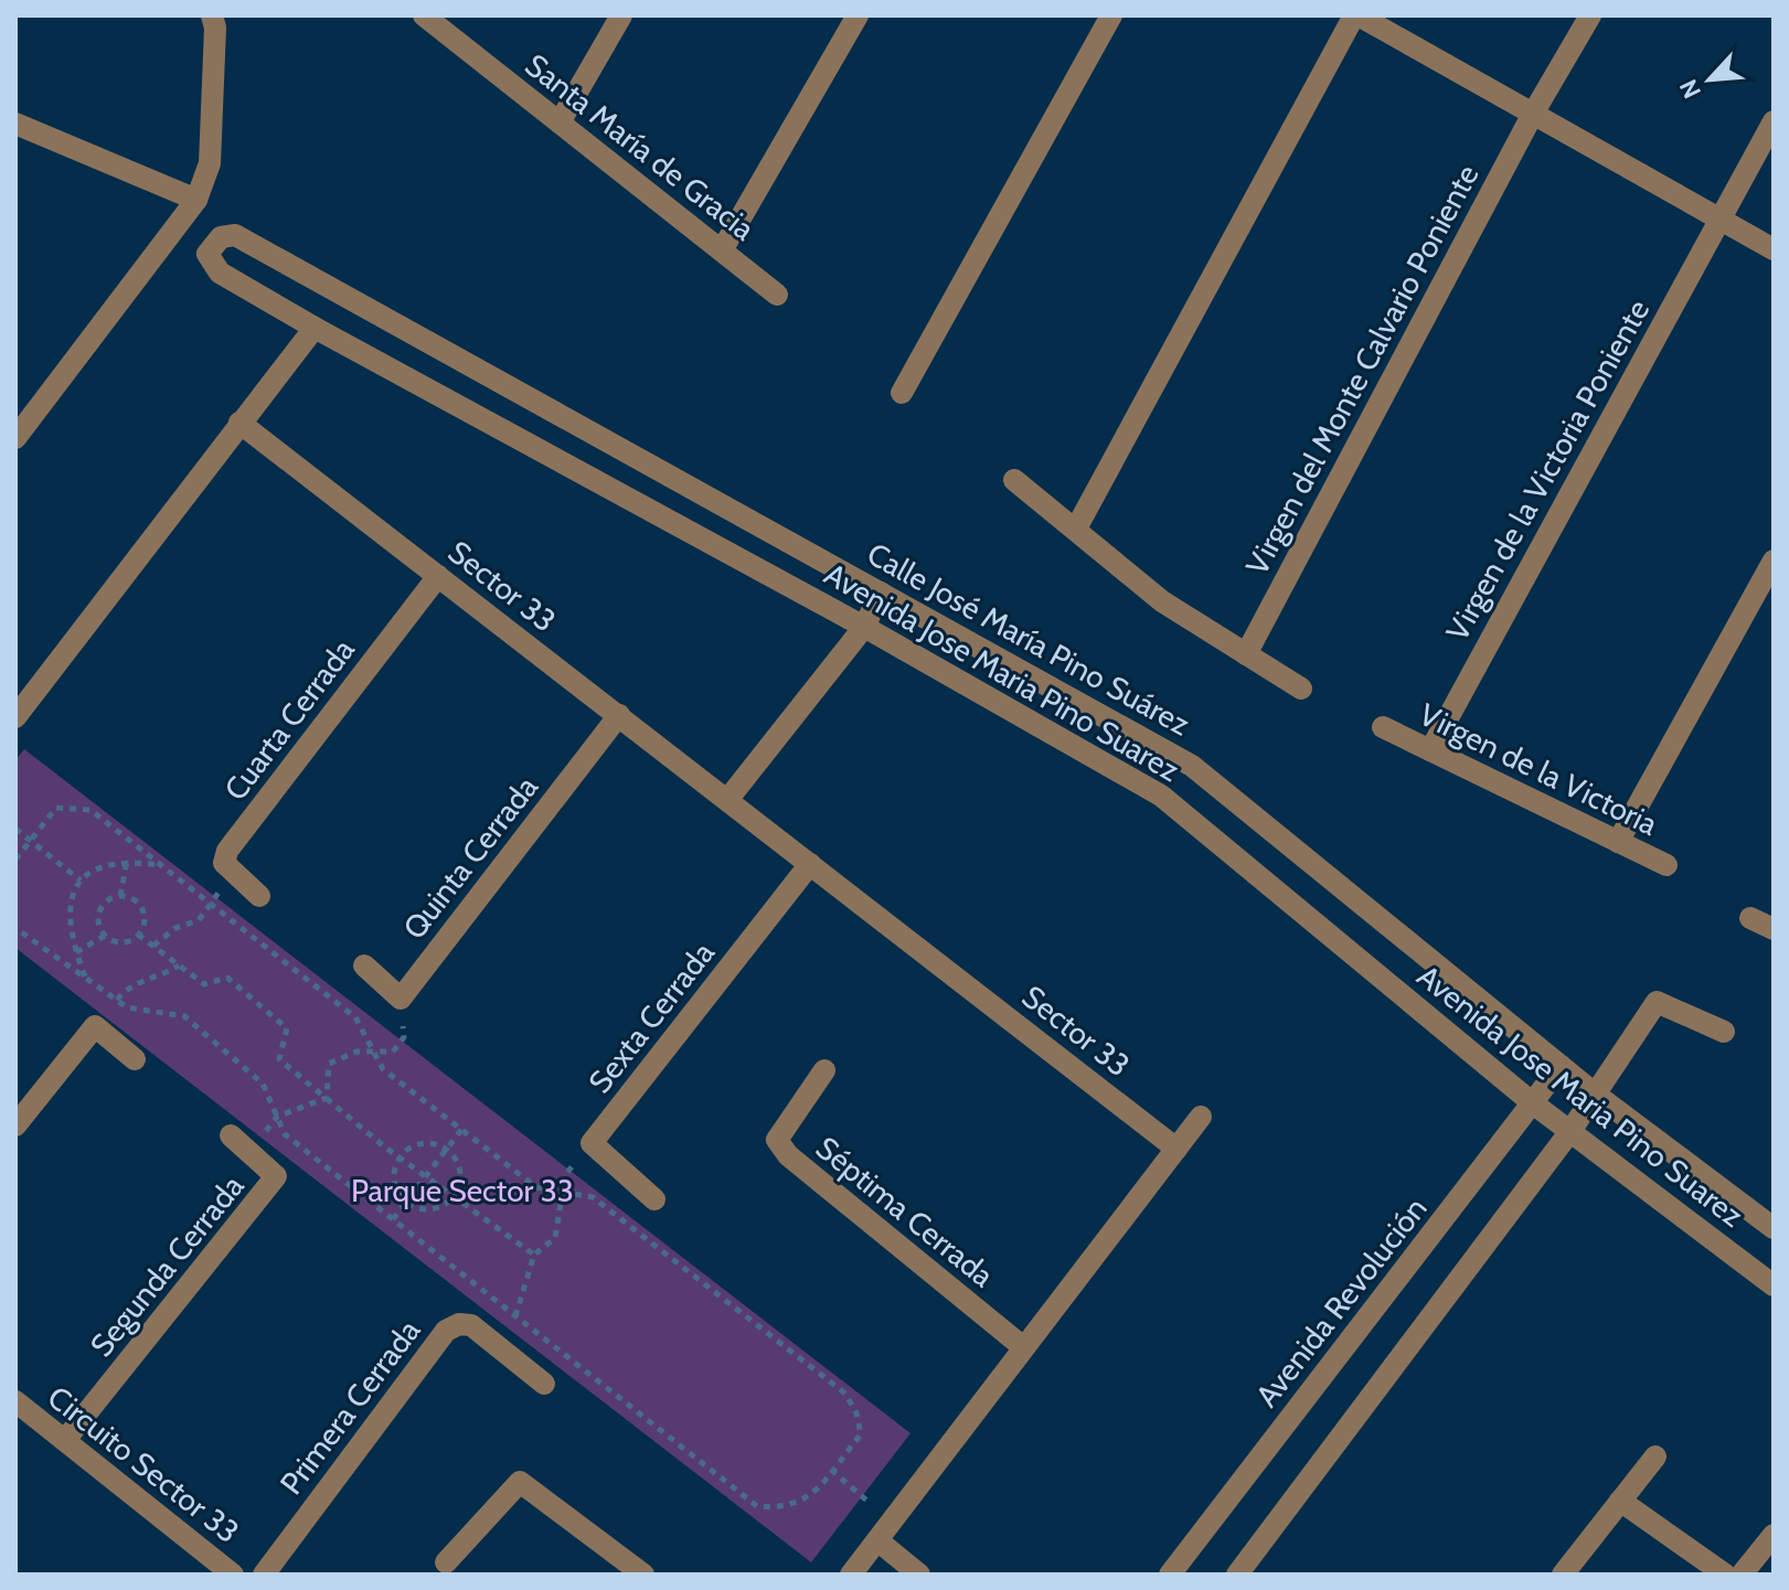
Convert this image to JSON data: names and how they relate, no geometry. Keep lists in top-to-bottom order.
{
  "streets": {
    "street": [
      "Santa María de Gracia",
      "Virgen del Monte Calvario Poniente",
      "Virgen de la Victoria Poniente",
      "Sector 33",
      "Calle José María Pino Suárez",
      "Avenida Jose Maria Pino Suarez",
      "Cuarta Cerrada",
      "Virgen de la Victoria",
      "Quinta Cerrada",
      "Sexta Cerrada",
      "Séptima Cerrada",
      "Segunda Cerrada",
      "Avenida Revolución",
      "Primera Cerrada",
      "Circuito Sector 33"
    ]
  },
  "crossings": [
    ["Virgen de la Victoria Poniente", "Virgen de la Victoria"],
    ["Sector 33", "Cuarta Cerrada"],
    ["Sector 33", "Quinta Cerrada"],
    ["Sector 33", "Sexta Cerrada"],
    ["Calle José María Pino Suárez", "Avenida Jose Maria Pino Suarez"],
    ["Calle José María Pino Suárez", "Avenida Revolución"],
    ["Avenida Jose Maria Pino Suarez", "Avenida Revolución"],
    ["Segunda Cerrada", "Circuito Sector 33"]
  ],
  "parks": ["Parque Sector 33"],
  "north": "bottom left"
}
